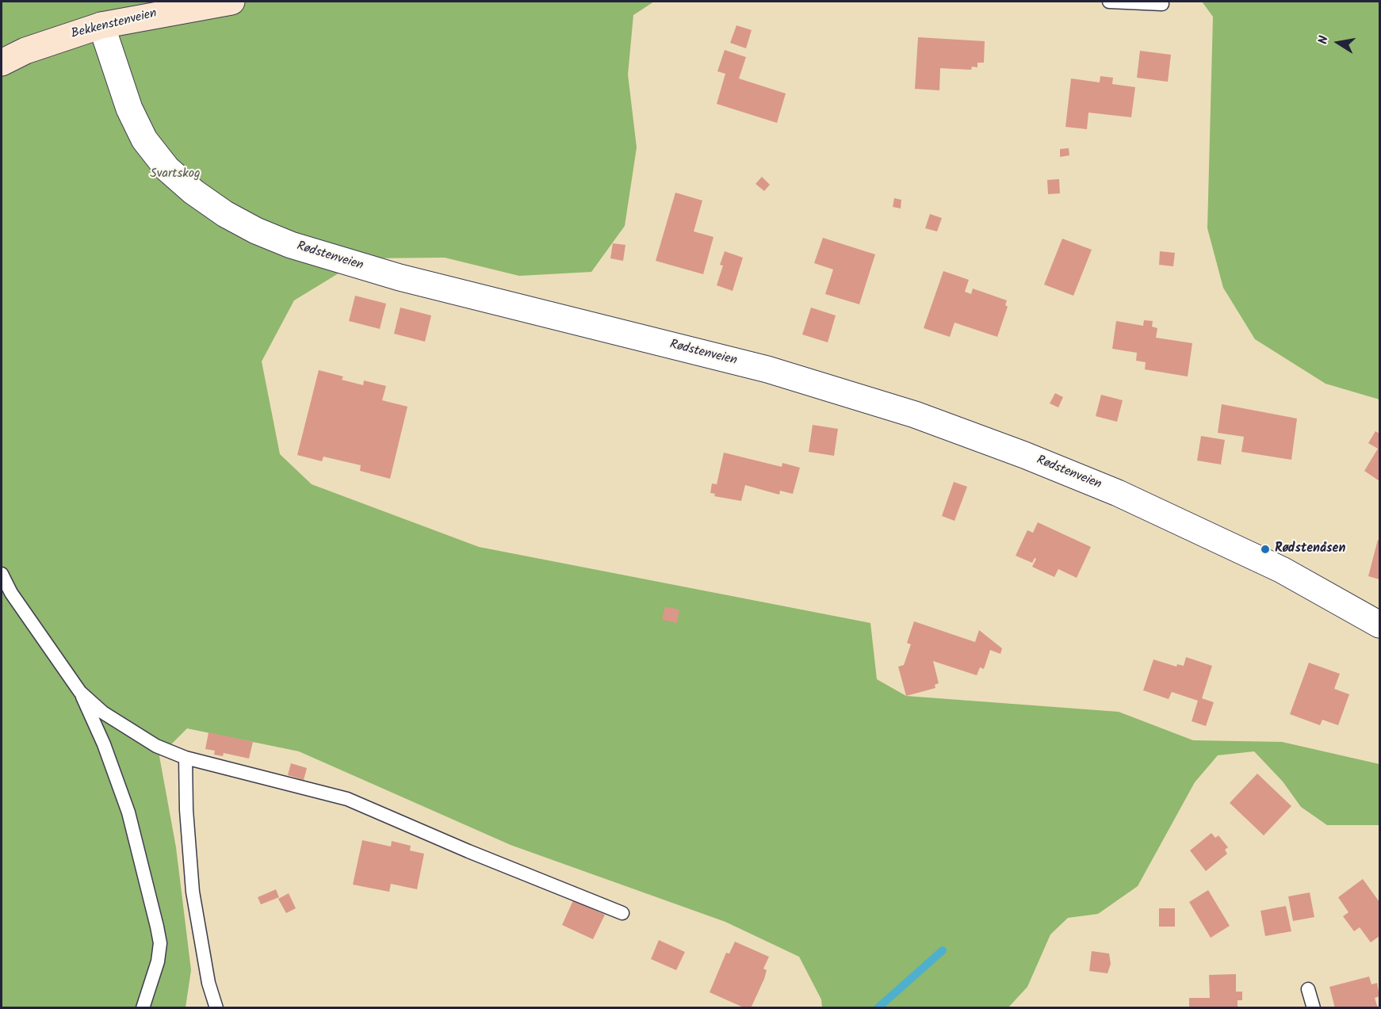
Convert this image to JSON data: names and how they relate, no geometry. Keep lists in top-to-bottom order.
{
  "streets": {
    "main road": ["Bekkenstenveien"],
    "street": ["Rødstenveien"]
  },
  "crossings": [
    ["Bekkenstenveien", "Rødstenveien"]
  ],
  "parks": ["Svartskog"],
  "places": ["Rødstenåsen"],
  "north": "left"
}
